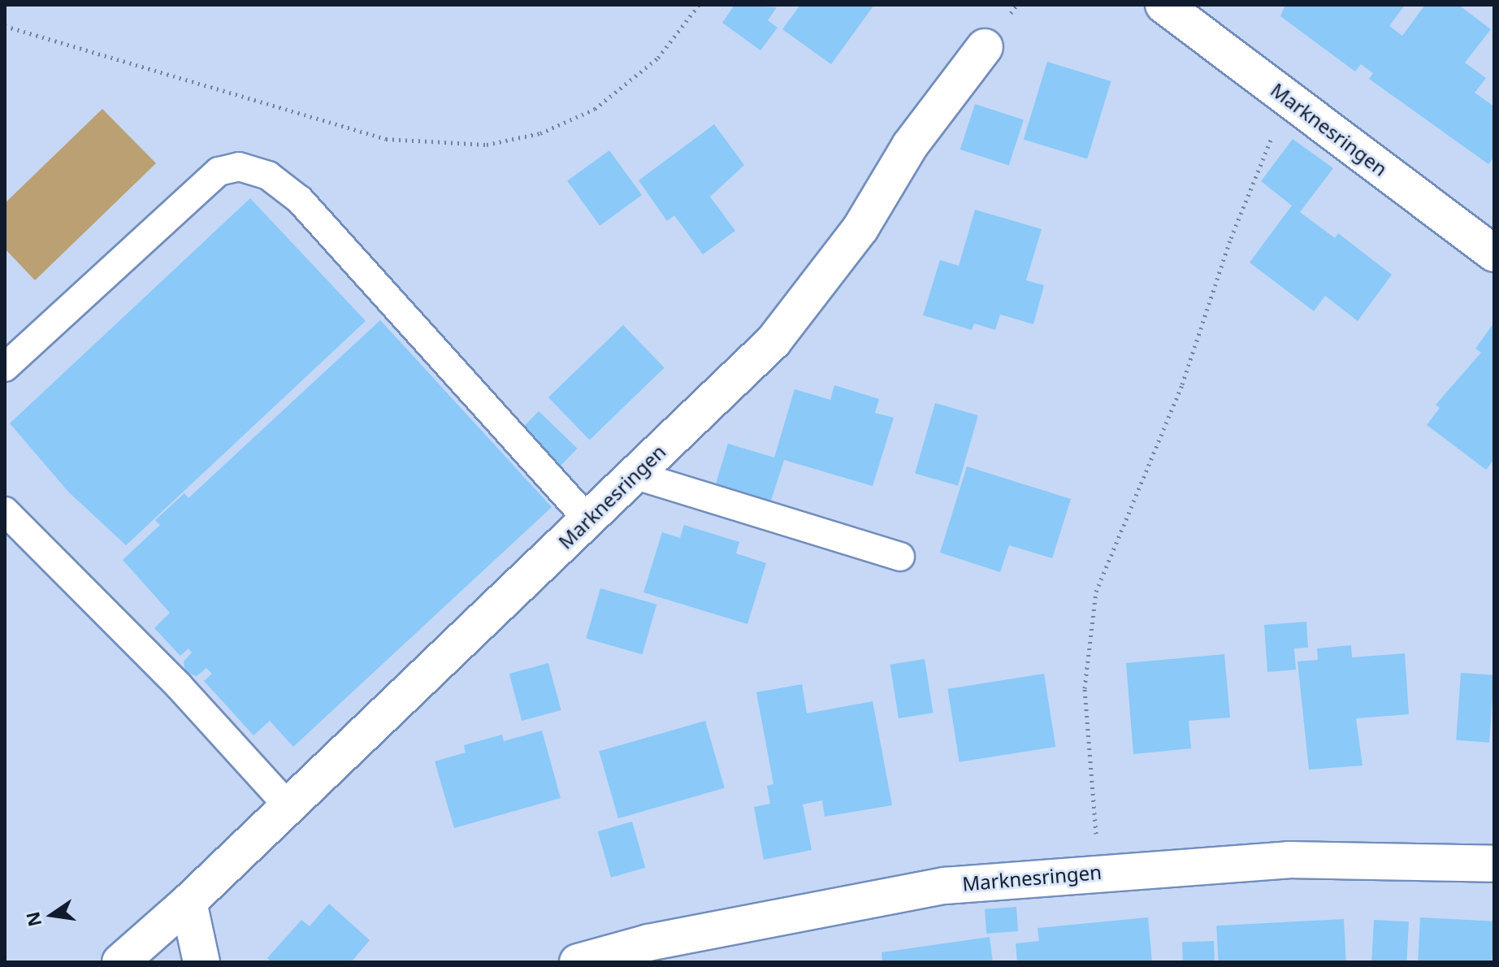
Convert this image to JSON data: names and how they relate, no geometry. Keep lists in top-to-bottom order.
{
  "streets": {
    "street": ["Marknesringen"]
  },
  "north": "left"
}
